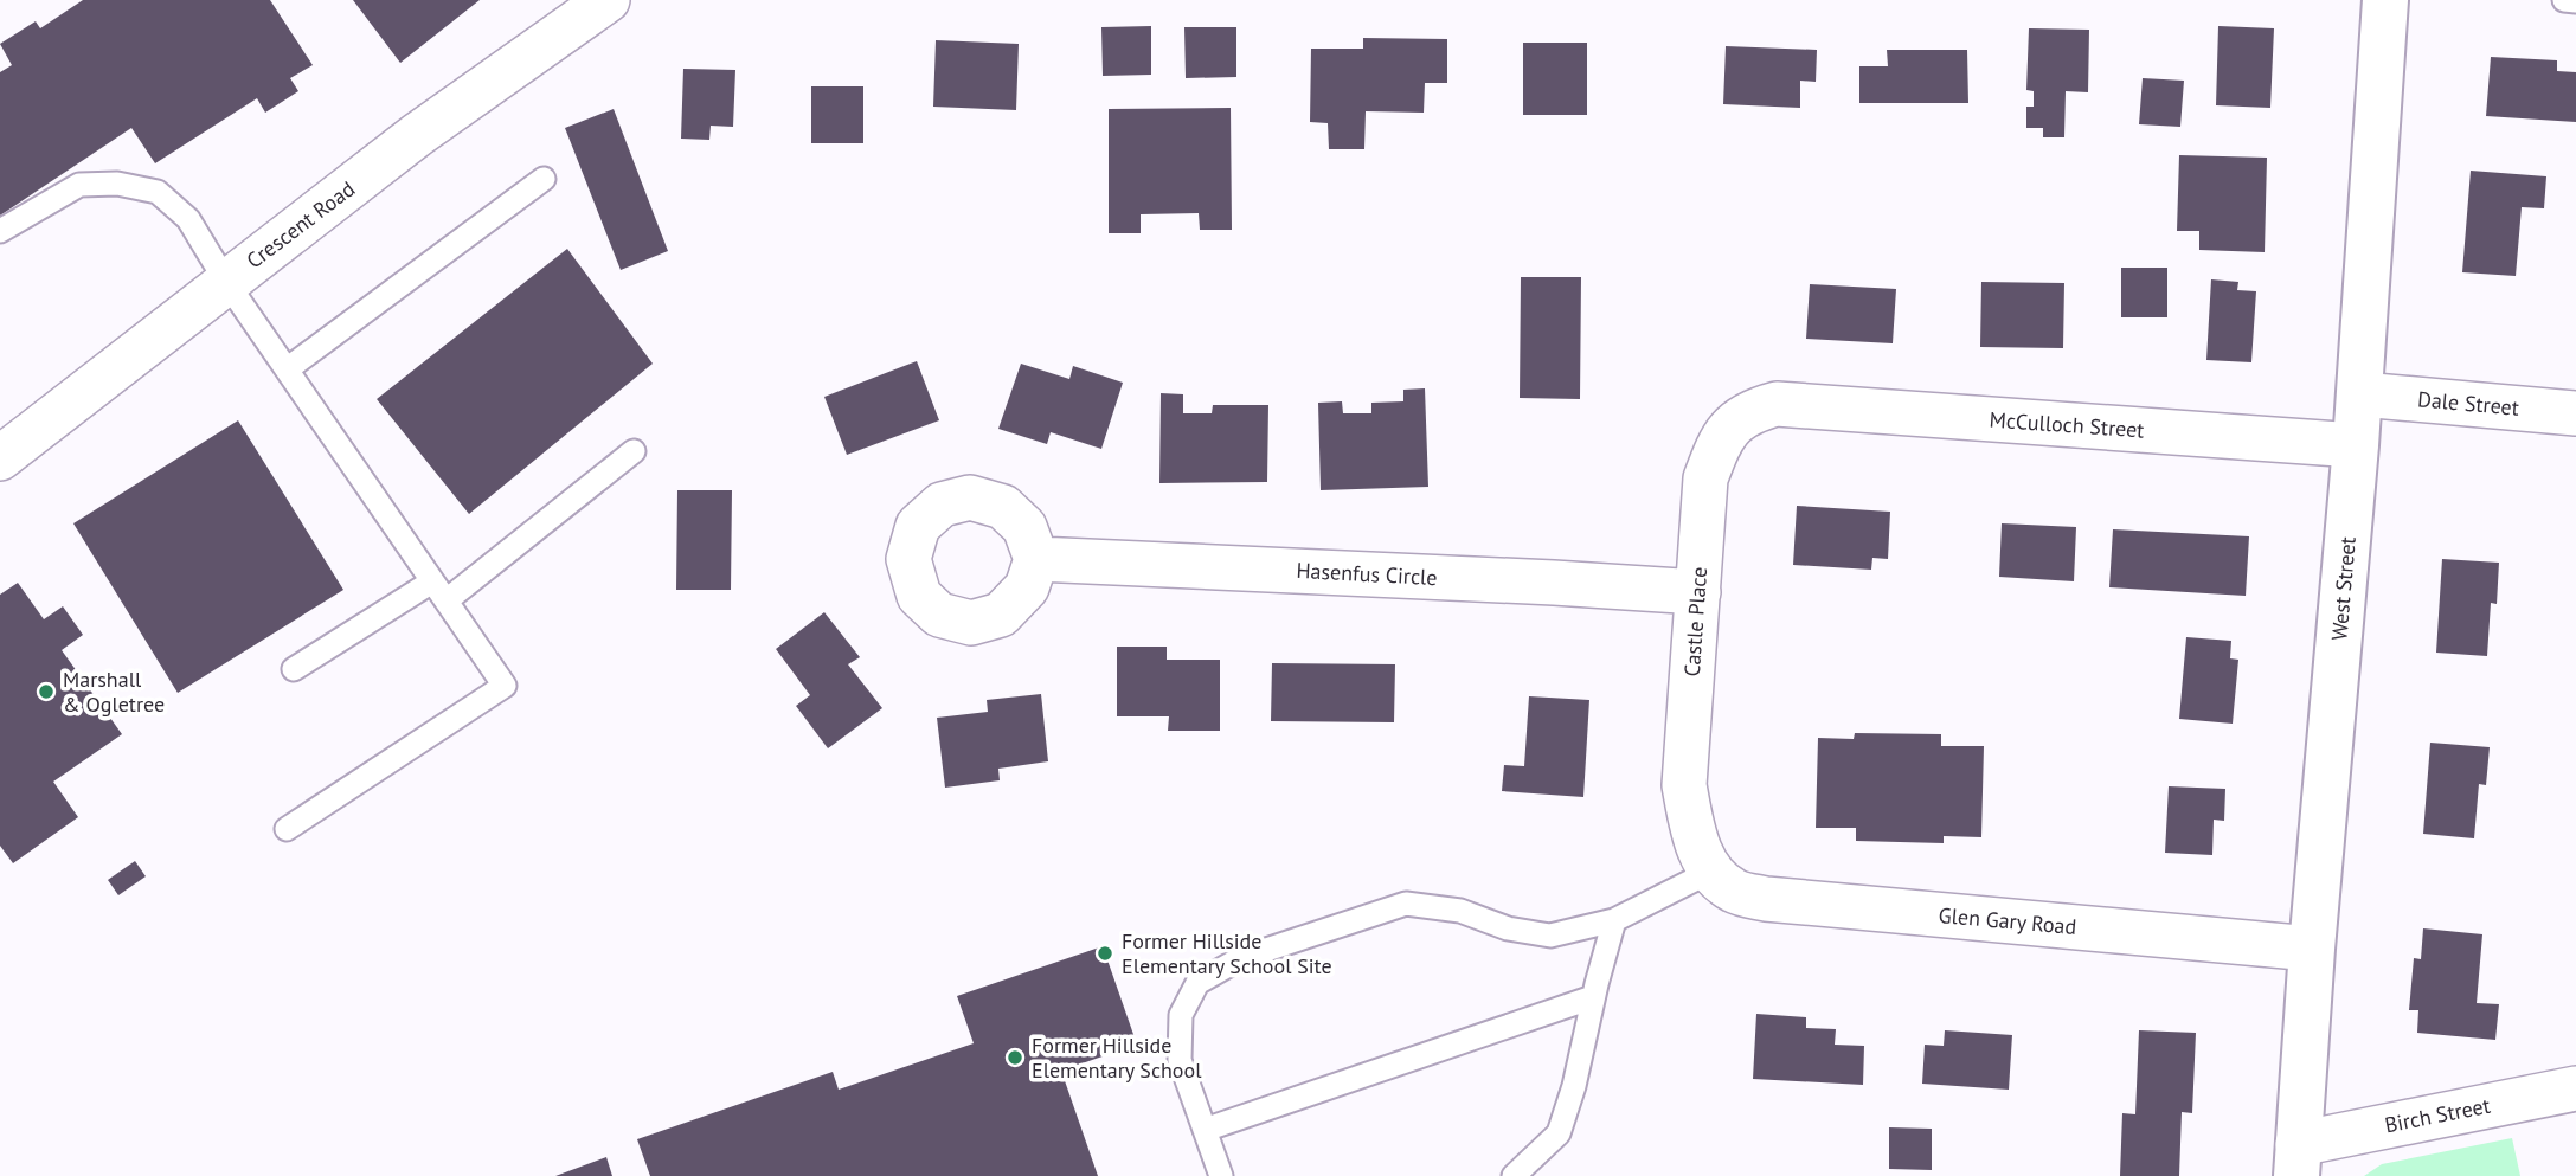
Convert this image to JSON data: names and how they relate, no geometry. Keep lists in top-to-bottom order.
{
  "streets": {
    "street": [
      "Crescent Road",
      "Dale Street",
      "McCulloch Street",
      "Hasenfus Circle",
      "West Street",
      "Castle Place",
      "Glen Gary Road",
      "Birch Street"
    ]
  },
  "crossings": [
    ["Dale Street", "West Street"],
    ["McCulloch Street", "West Street"],
    ["McCulloch Street", "Castle Place"],
    ["Hasenfus Circle", "Castle Place"],
    ["West Street", "Glen Gary Road"],
    ["West Street", "Birch Street"],
    ["Castle Place", "Glen Gary Road"]
  ],
  "places": ["Marshall & Ogletree", "Former Hillside Elementary School Site", "Former Hillside Elementary School"]
}
